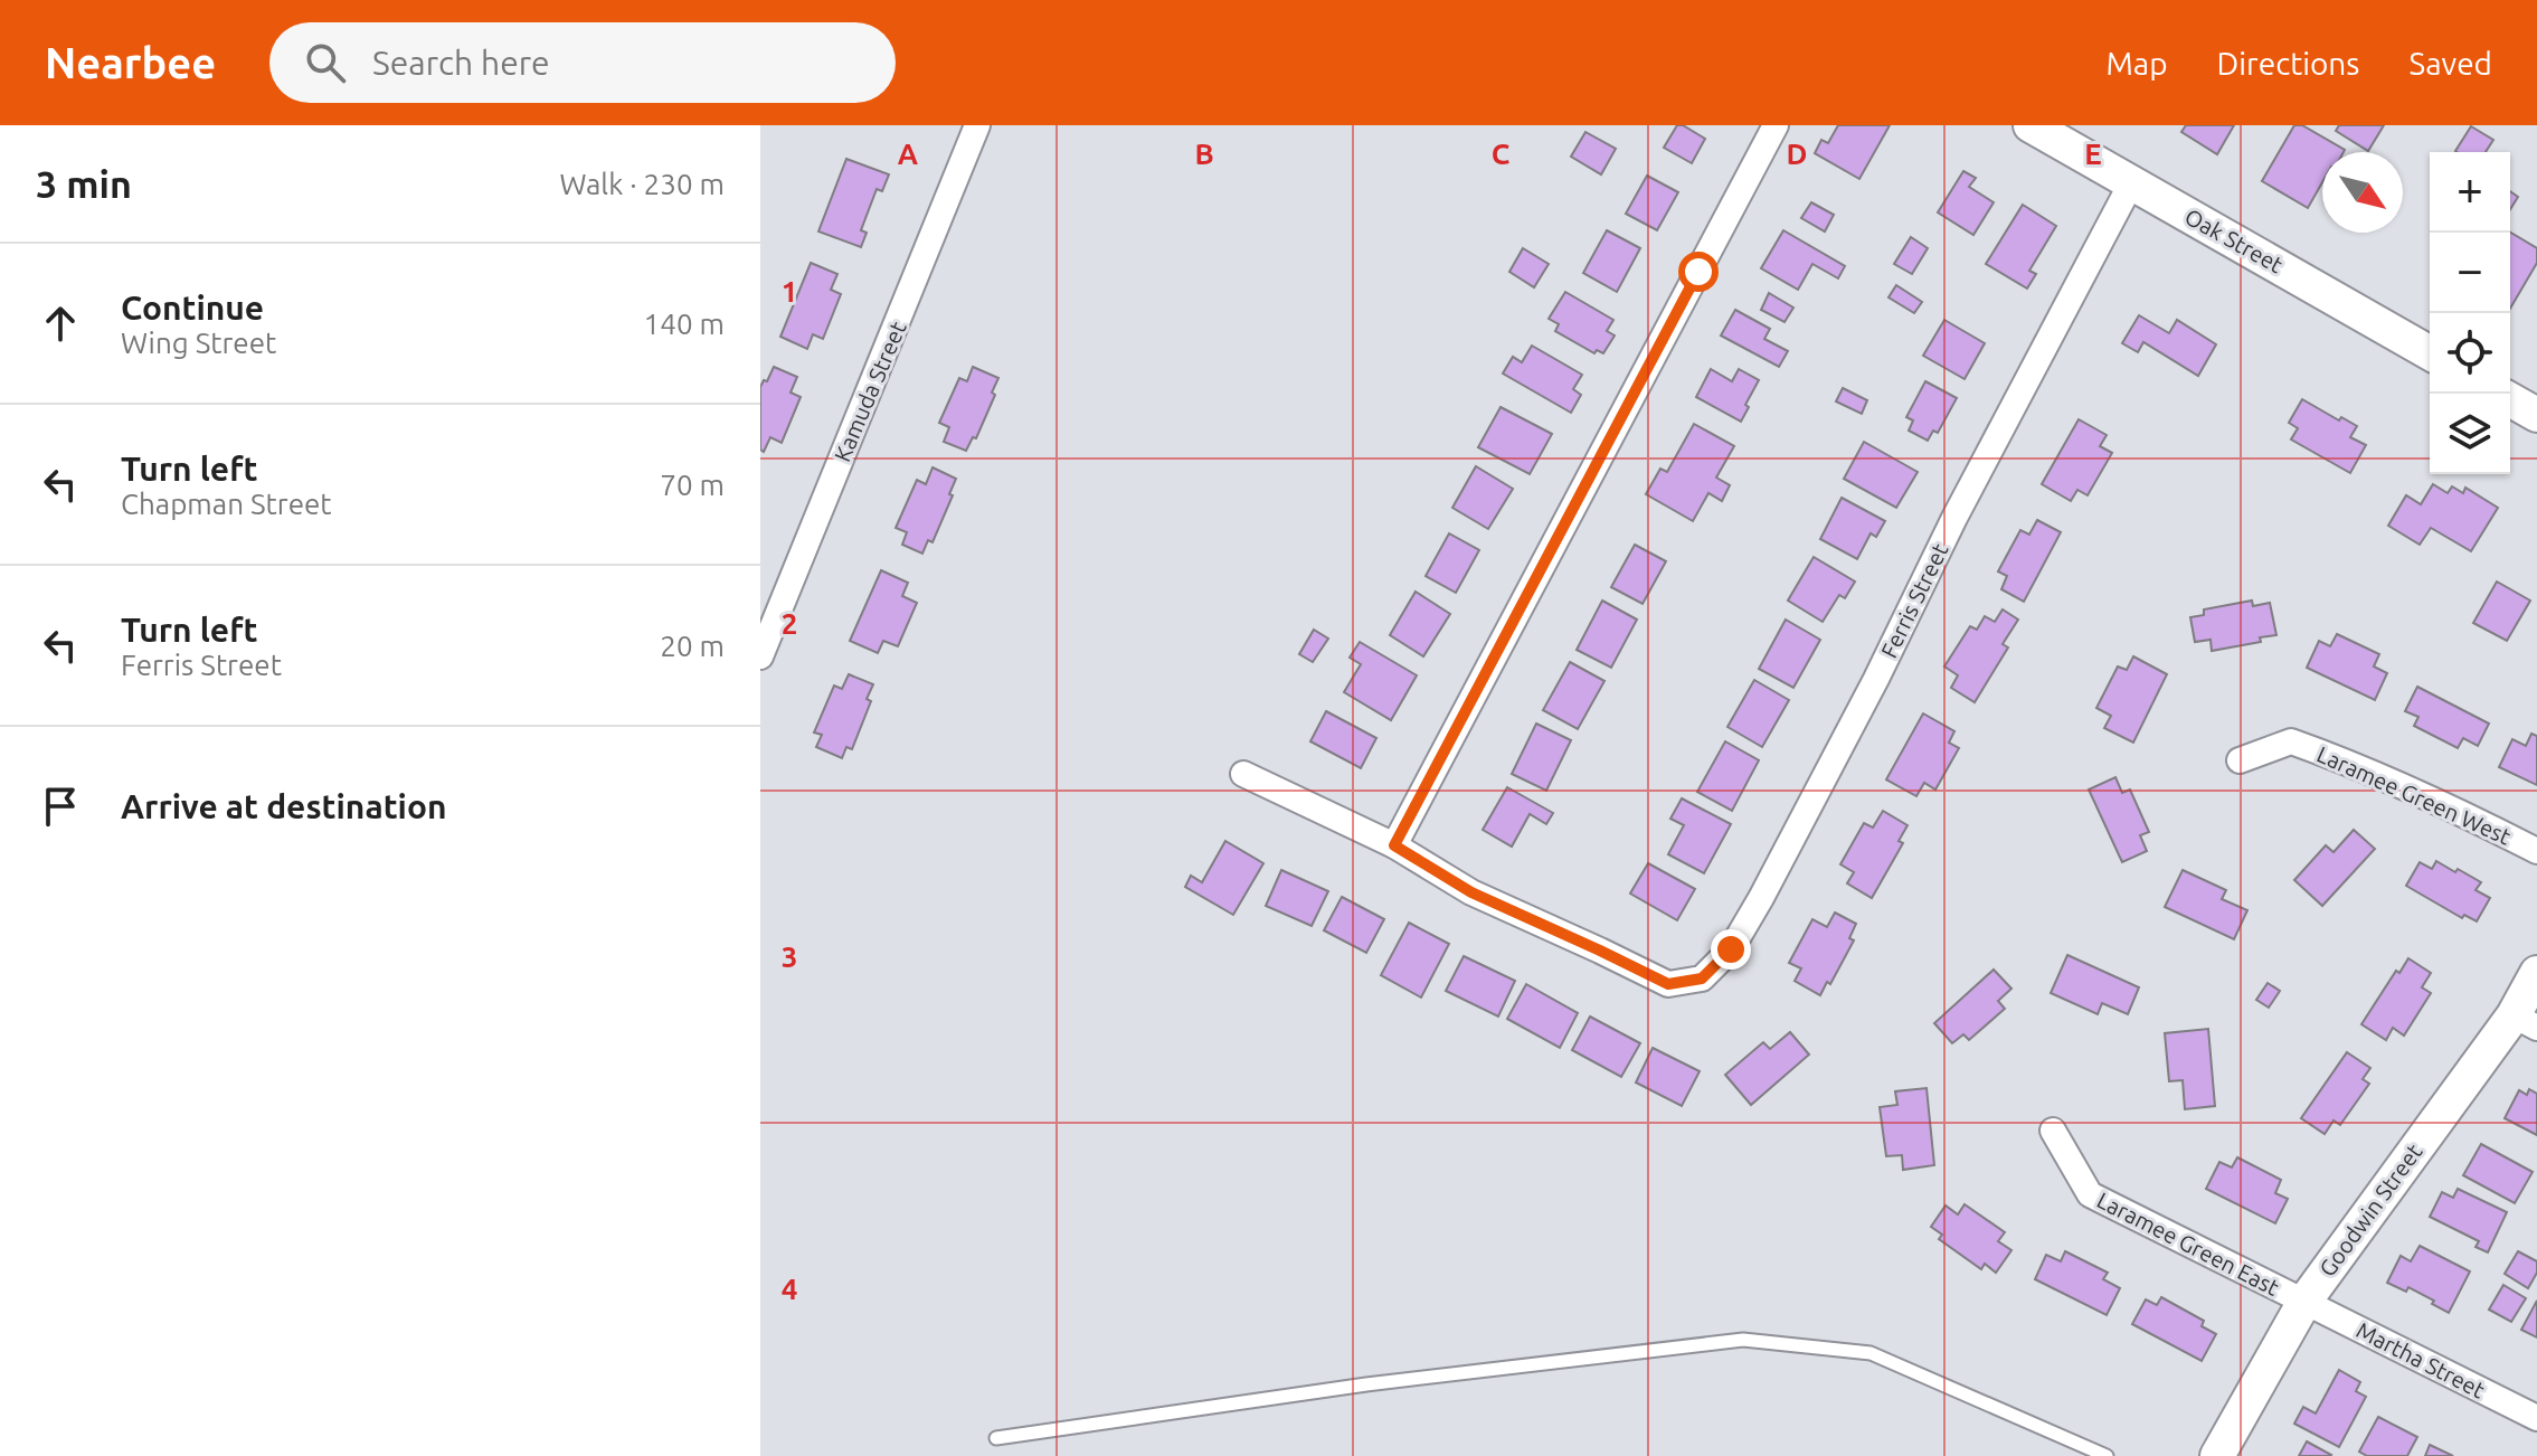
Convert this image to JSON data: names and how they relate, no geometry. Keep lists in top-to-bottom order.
{
  "streets": {
    "main road": ["Oak Street", "Goodwin Street"],
    "street": [
      "Kamuda Street",
      "Ferris Street",
      "Laramee Green West",
      "Laramee Green East",
      "Martha Street"
    ]
  },
  "crossings": [
    ["Oak Street", "Ferris Street"],
    ["Goodwin Street", "Laramee Green East"],
    ["Goodwin Street", "Martha Street"],
    ["Laramee Green East", "Martha Street"]
  ],
  "north": "bottom right",
  "page": {
    "header": "Nearbee",
    "search": "Search here",
    "nav": ["Map", "Directions", "Saved"],
    "heading": ["3 min", "Walk · 230 m"],
    "map_buttons": ["+", "−"],
    "list": [
      ["Continue", "Wing Street", "140 m"],
      ["Turn left", "Chapman Street", "70 m"],
      ["Turn left", "Ferris Street", "20 m"],
      "Arrive at destination"
    ]
  },
  "grid": {
    "columns": [
      "A",
      "B",
      "C",
      "D",
      "E"
    ],
    "rows": [
      "1",
      "2",
      "3",
      "4"
    ]
  }
}
